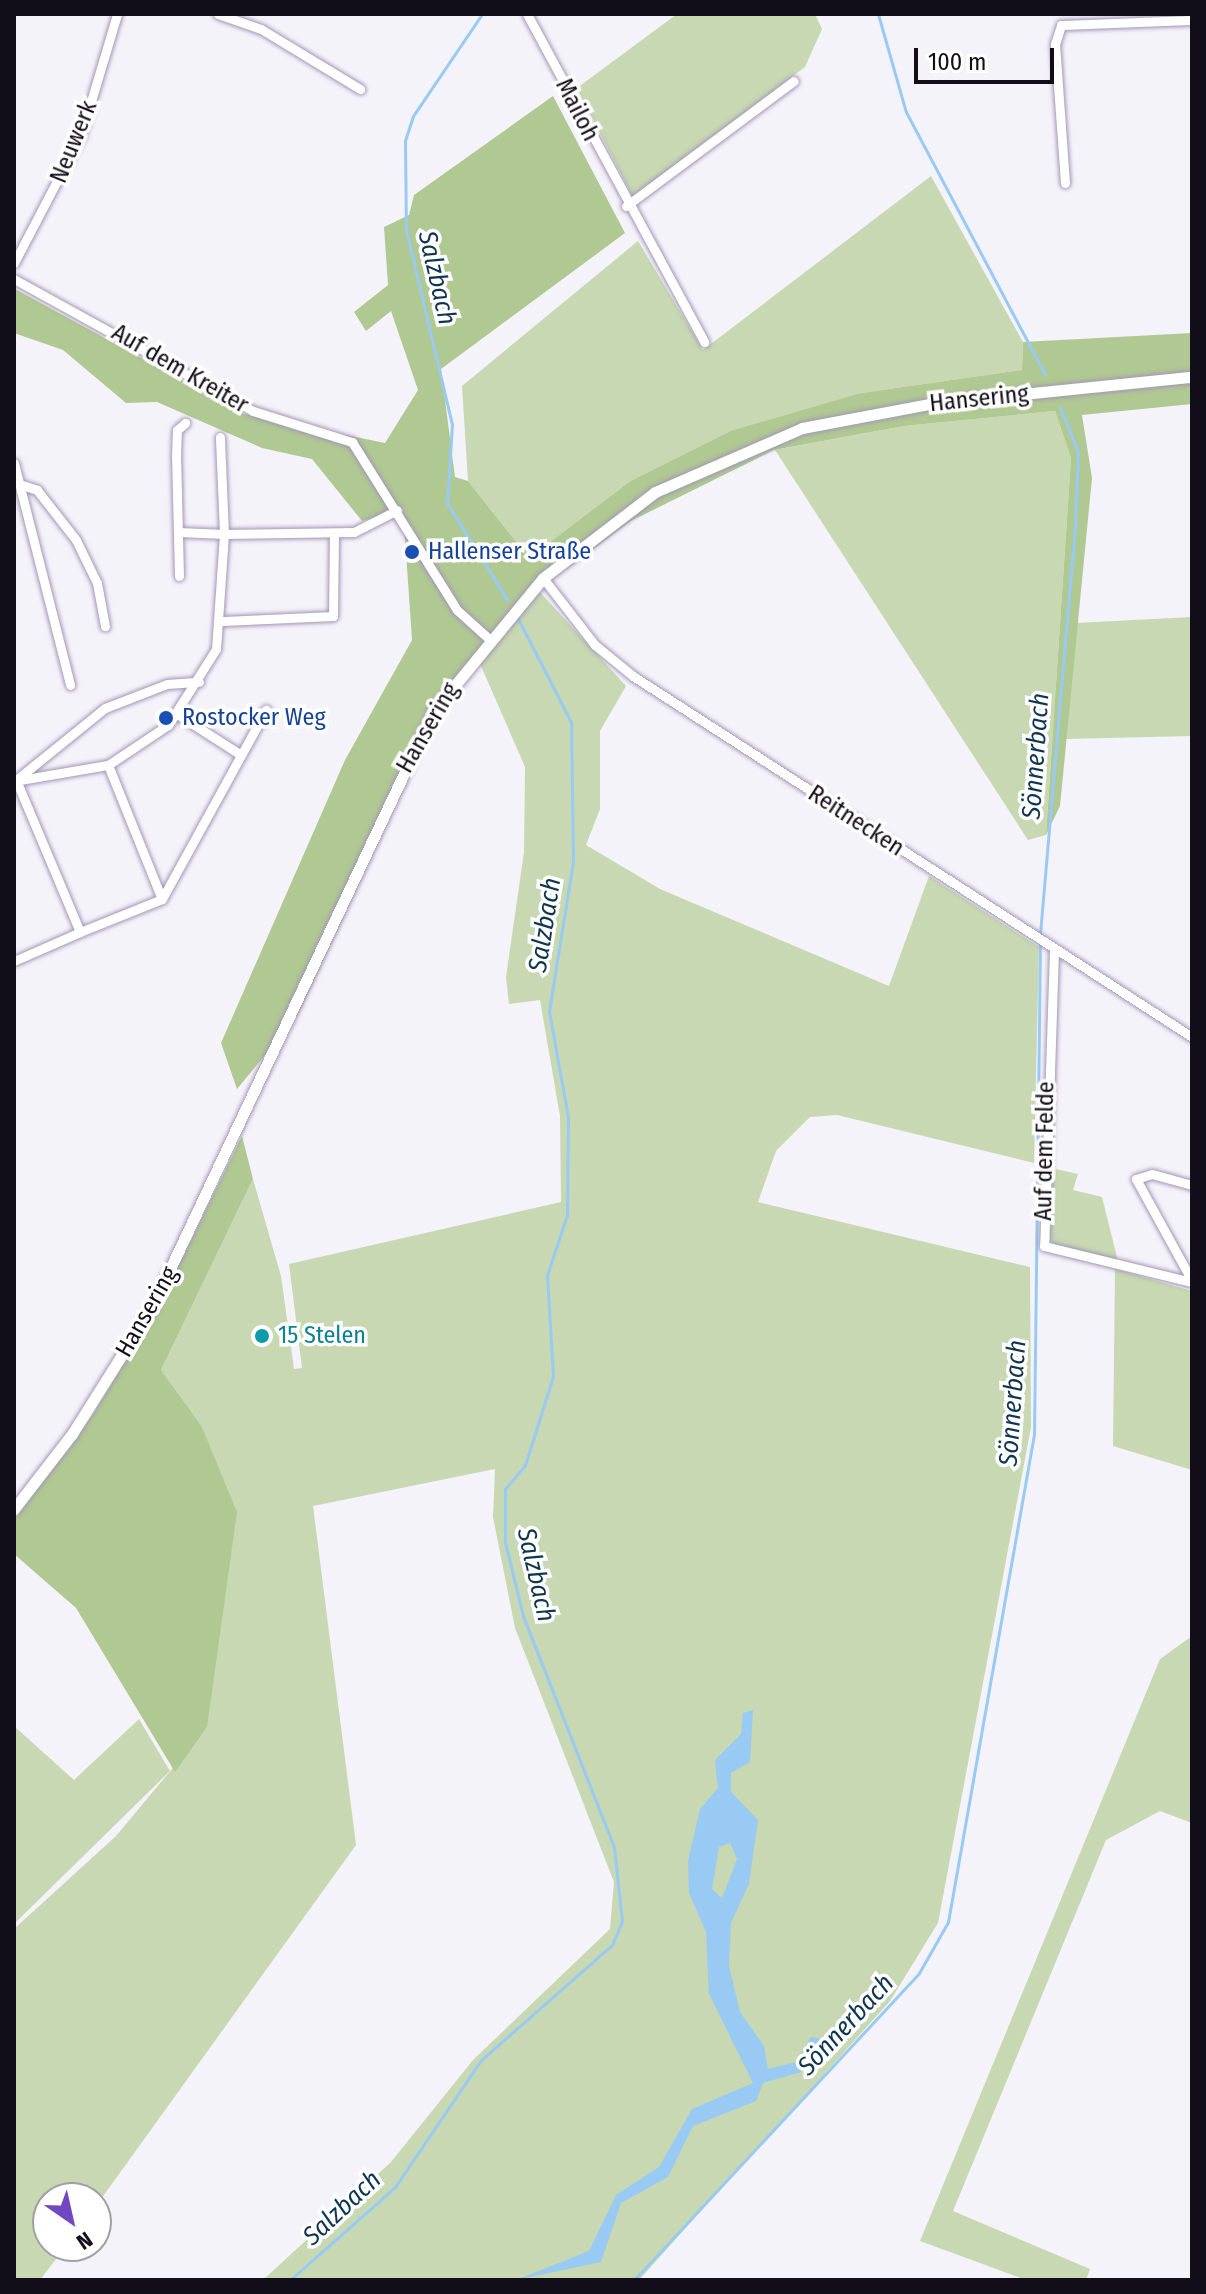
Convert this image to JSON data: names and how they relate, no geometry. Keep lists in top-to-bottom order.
{
  "streets": {
    "street": [
      "Mailoh",
      "Neuwerk",
      "Auf dem Kreiter",
      "Hansering",
      "Reitnecken",
      "Auf dem Felde"
    ]
  },
  "crossings": [
    ["Auf dem Kreiter", "Hansering"],
    ["Hansering", "Reitnecken"],
    ["Reitnecken", "Auf dem Felde"]
  ],
  "water": ["Salzbach", "Sönnerbach"],
  "places": ["Hallenser Straße", "Rostocker Weg", "15 Stelen"],
  "scale_bar": "100 m",
  "north": "bottom right"
}
